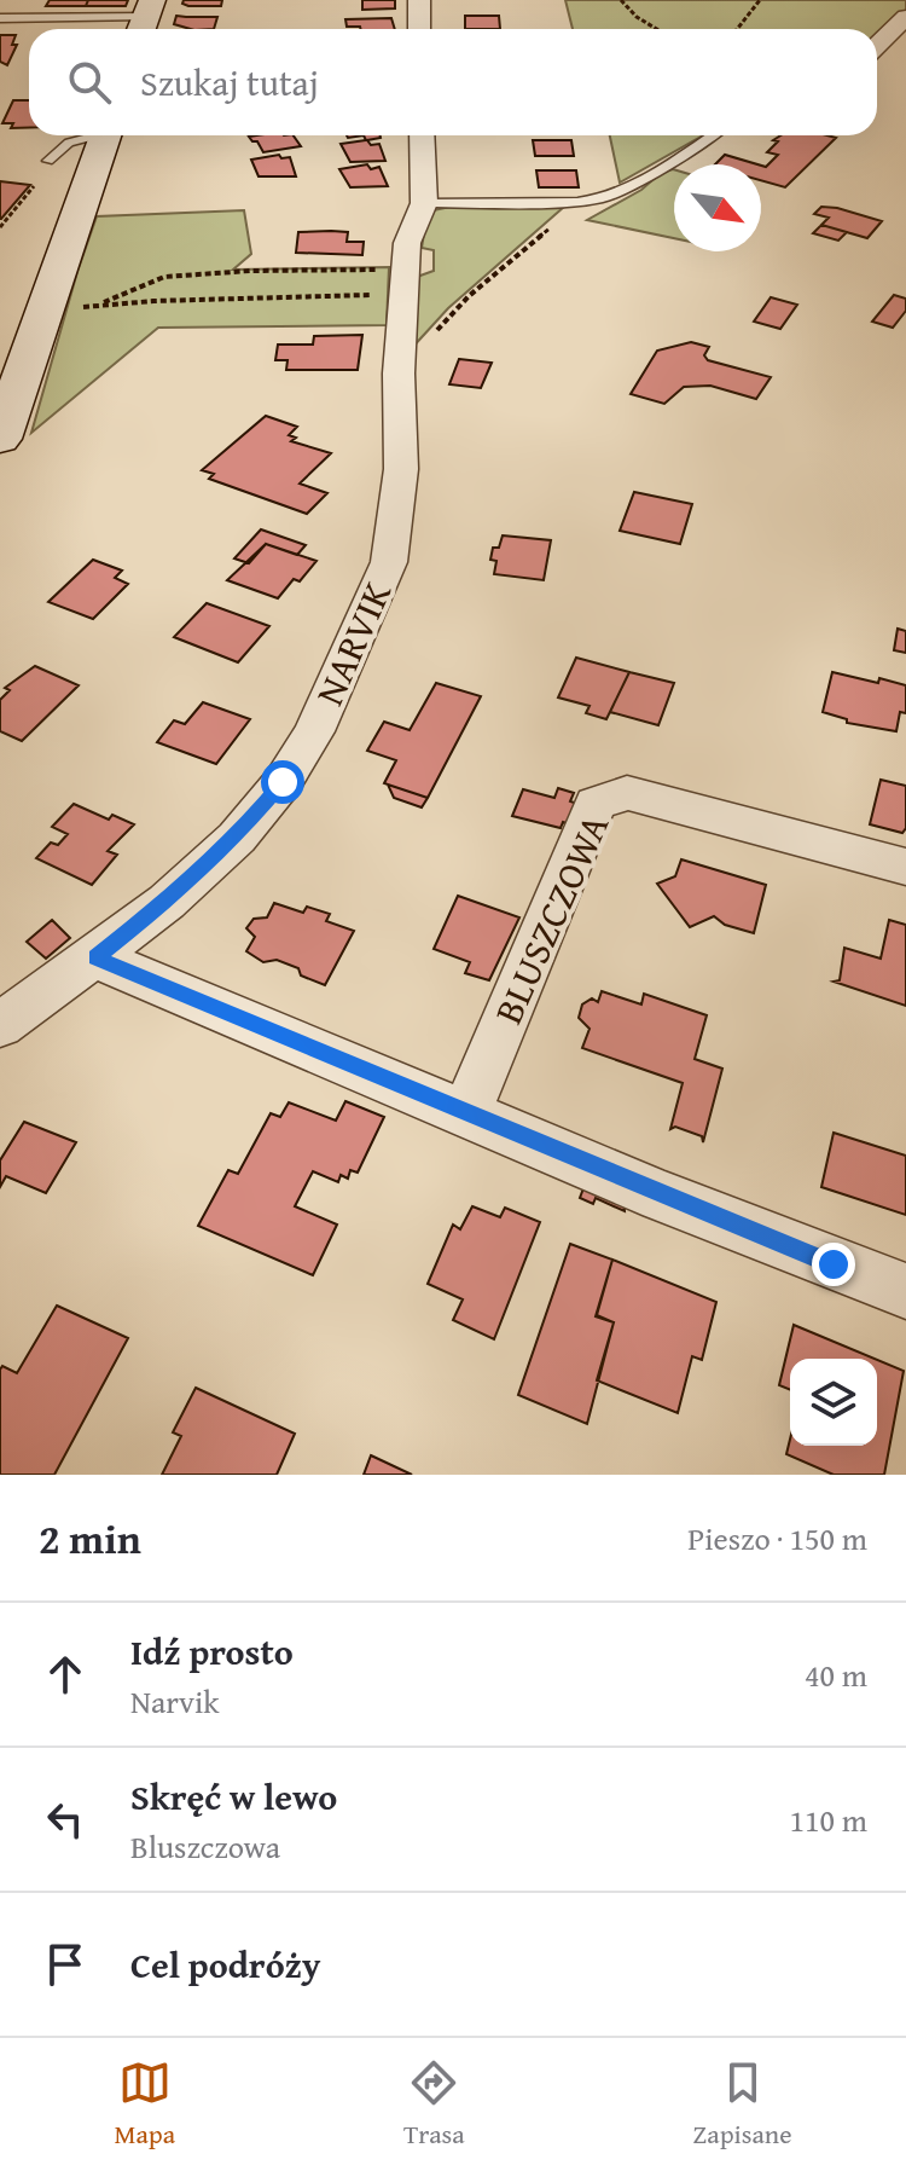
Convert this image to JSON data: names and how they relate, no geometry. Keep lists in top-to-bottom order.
{
  "streets": {
    "street": ["NARVIK", "BLUSZCZOWA"]
  },
  "north": "bottom right",
  "page": {
    "search": "Szukaj tutaj",
    "heading": ["2 min", "Pieszo · 150 m"],
    "list": [
      ["Idź prosto", "Narvik", "40 m"],
      ["Skręć w lewo", "Bluszczowa", "110 m"],
      "Cel podróży"
    ],
    "nav": ["Mapa", "Trasa", "Zapisane"]
  }
}
